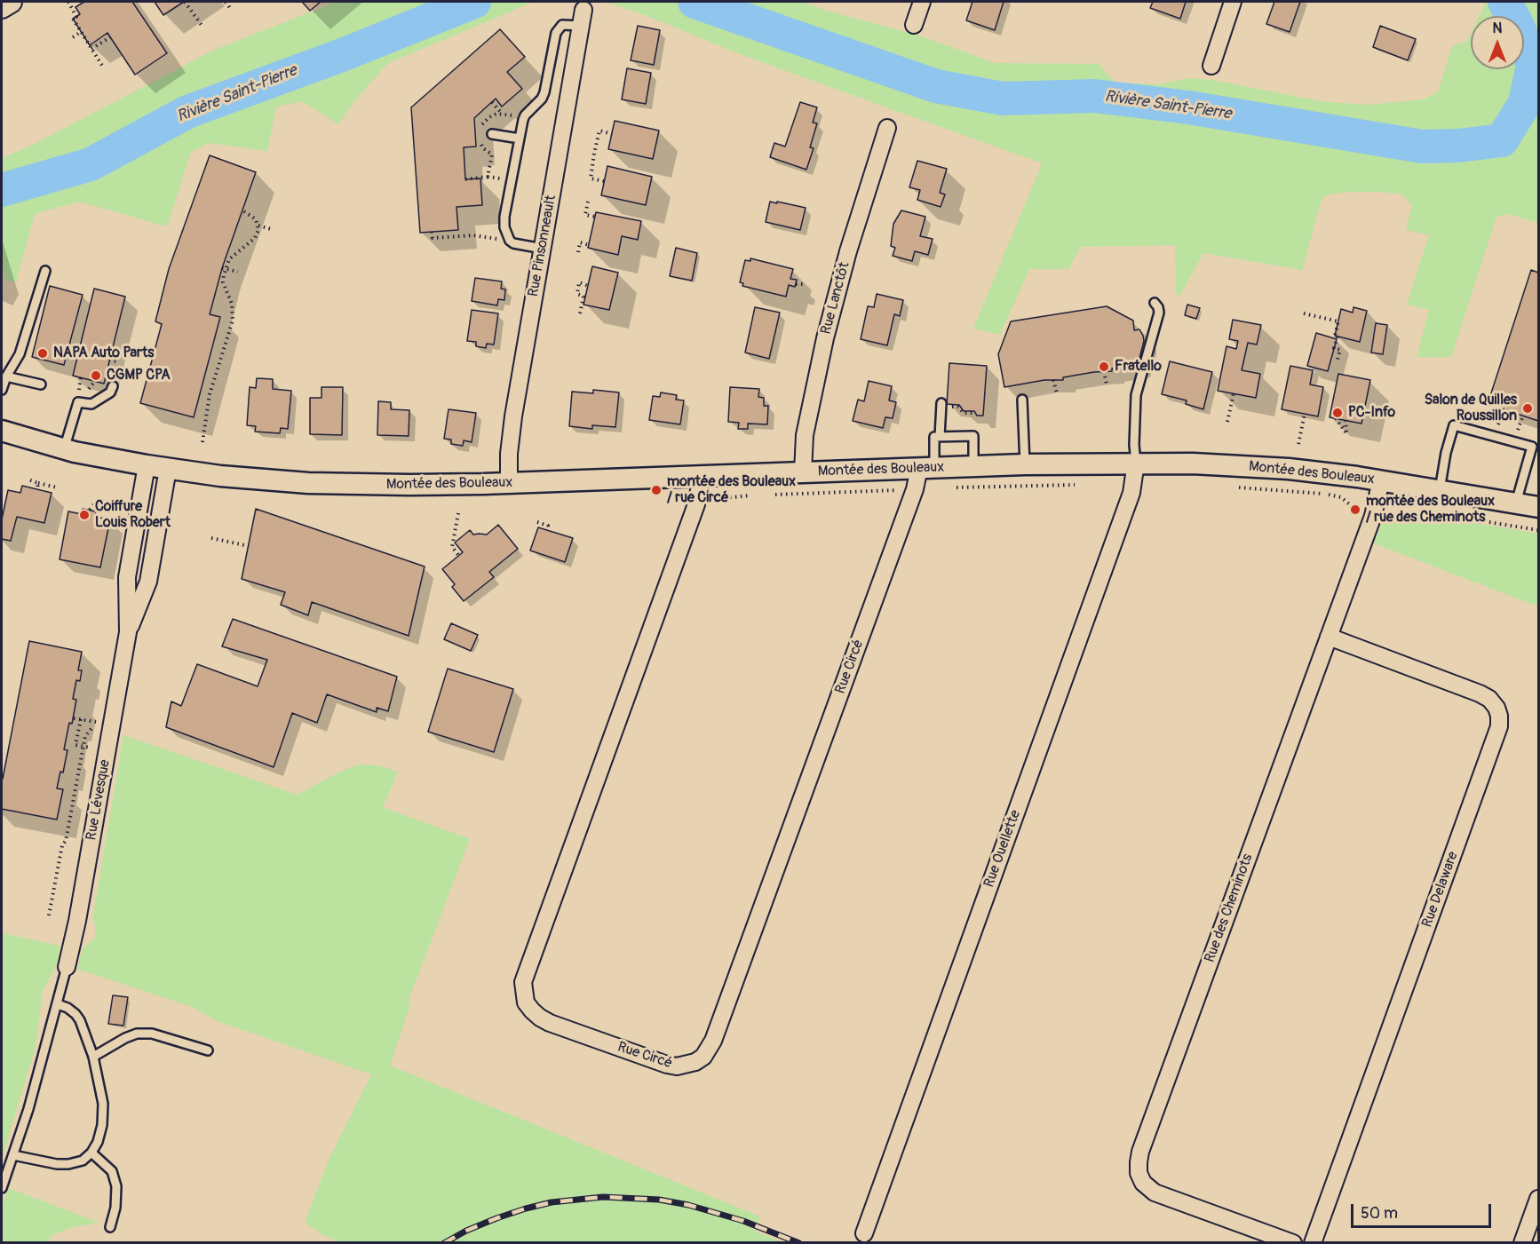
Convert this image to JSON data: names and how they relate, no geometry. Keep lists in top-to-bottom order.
{
  "streets": {
    "street": [
      "Rue Pinsonneault",
      "Rue Lanctôt",
      "Montée des Bouleaux",
      "Rue Circé",
      "Rue Lévesque",
      "Rue Ouellette",
      "Rue Delaware",
      "Rue des Cheminots"
    ]
  },
  "crossings": [
    ["Rue Pinsonneault", "Montée des Bouleaux"],
    ["Rue Lanctôt", "Montée des Bouleaux"],
    ["Montée des Bouleaux", "Rue Circé"],
    ["Montée des Bouleaux", "Rue Lévesque"],
    ["Montée des Bouleaux", "Rue Ouellette"],
    ["Montée des Bouleaux", "Rue des Cheminots"],
    ["Rue Delaware", "Rue des Cheminots"]
  ],
  "water": ["Rivière Saint-Pierre"],
  "places": [
    "NAPA Auto Parts",
    "Fratello",
    "CGMP CPA",
    "Salon de Quilles Roussillon",
    "PC-Info",
    "montée des Bouleaux / rue Circé",
    "montée des Bouleaux / rue des Cheminots",
    "Coiffure Louis Robert"
  ],
  "scale_bar": "50 m",
  "north": "top"
}
